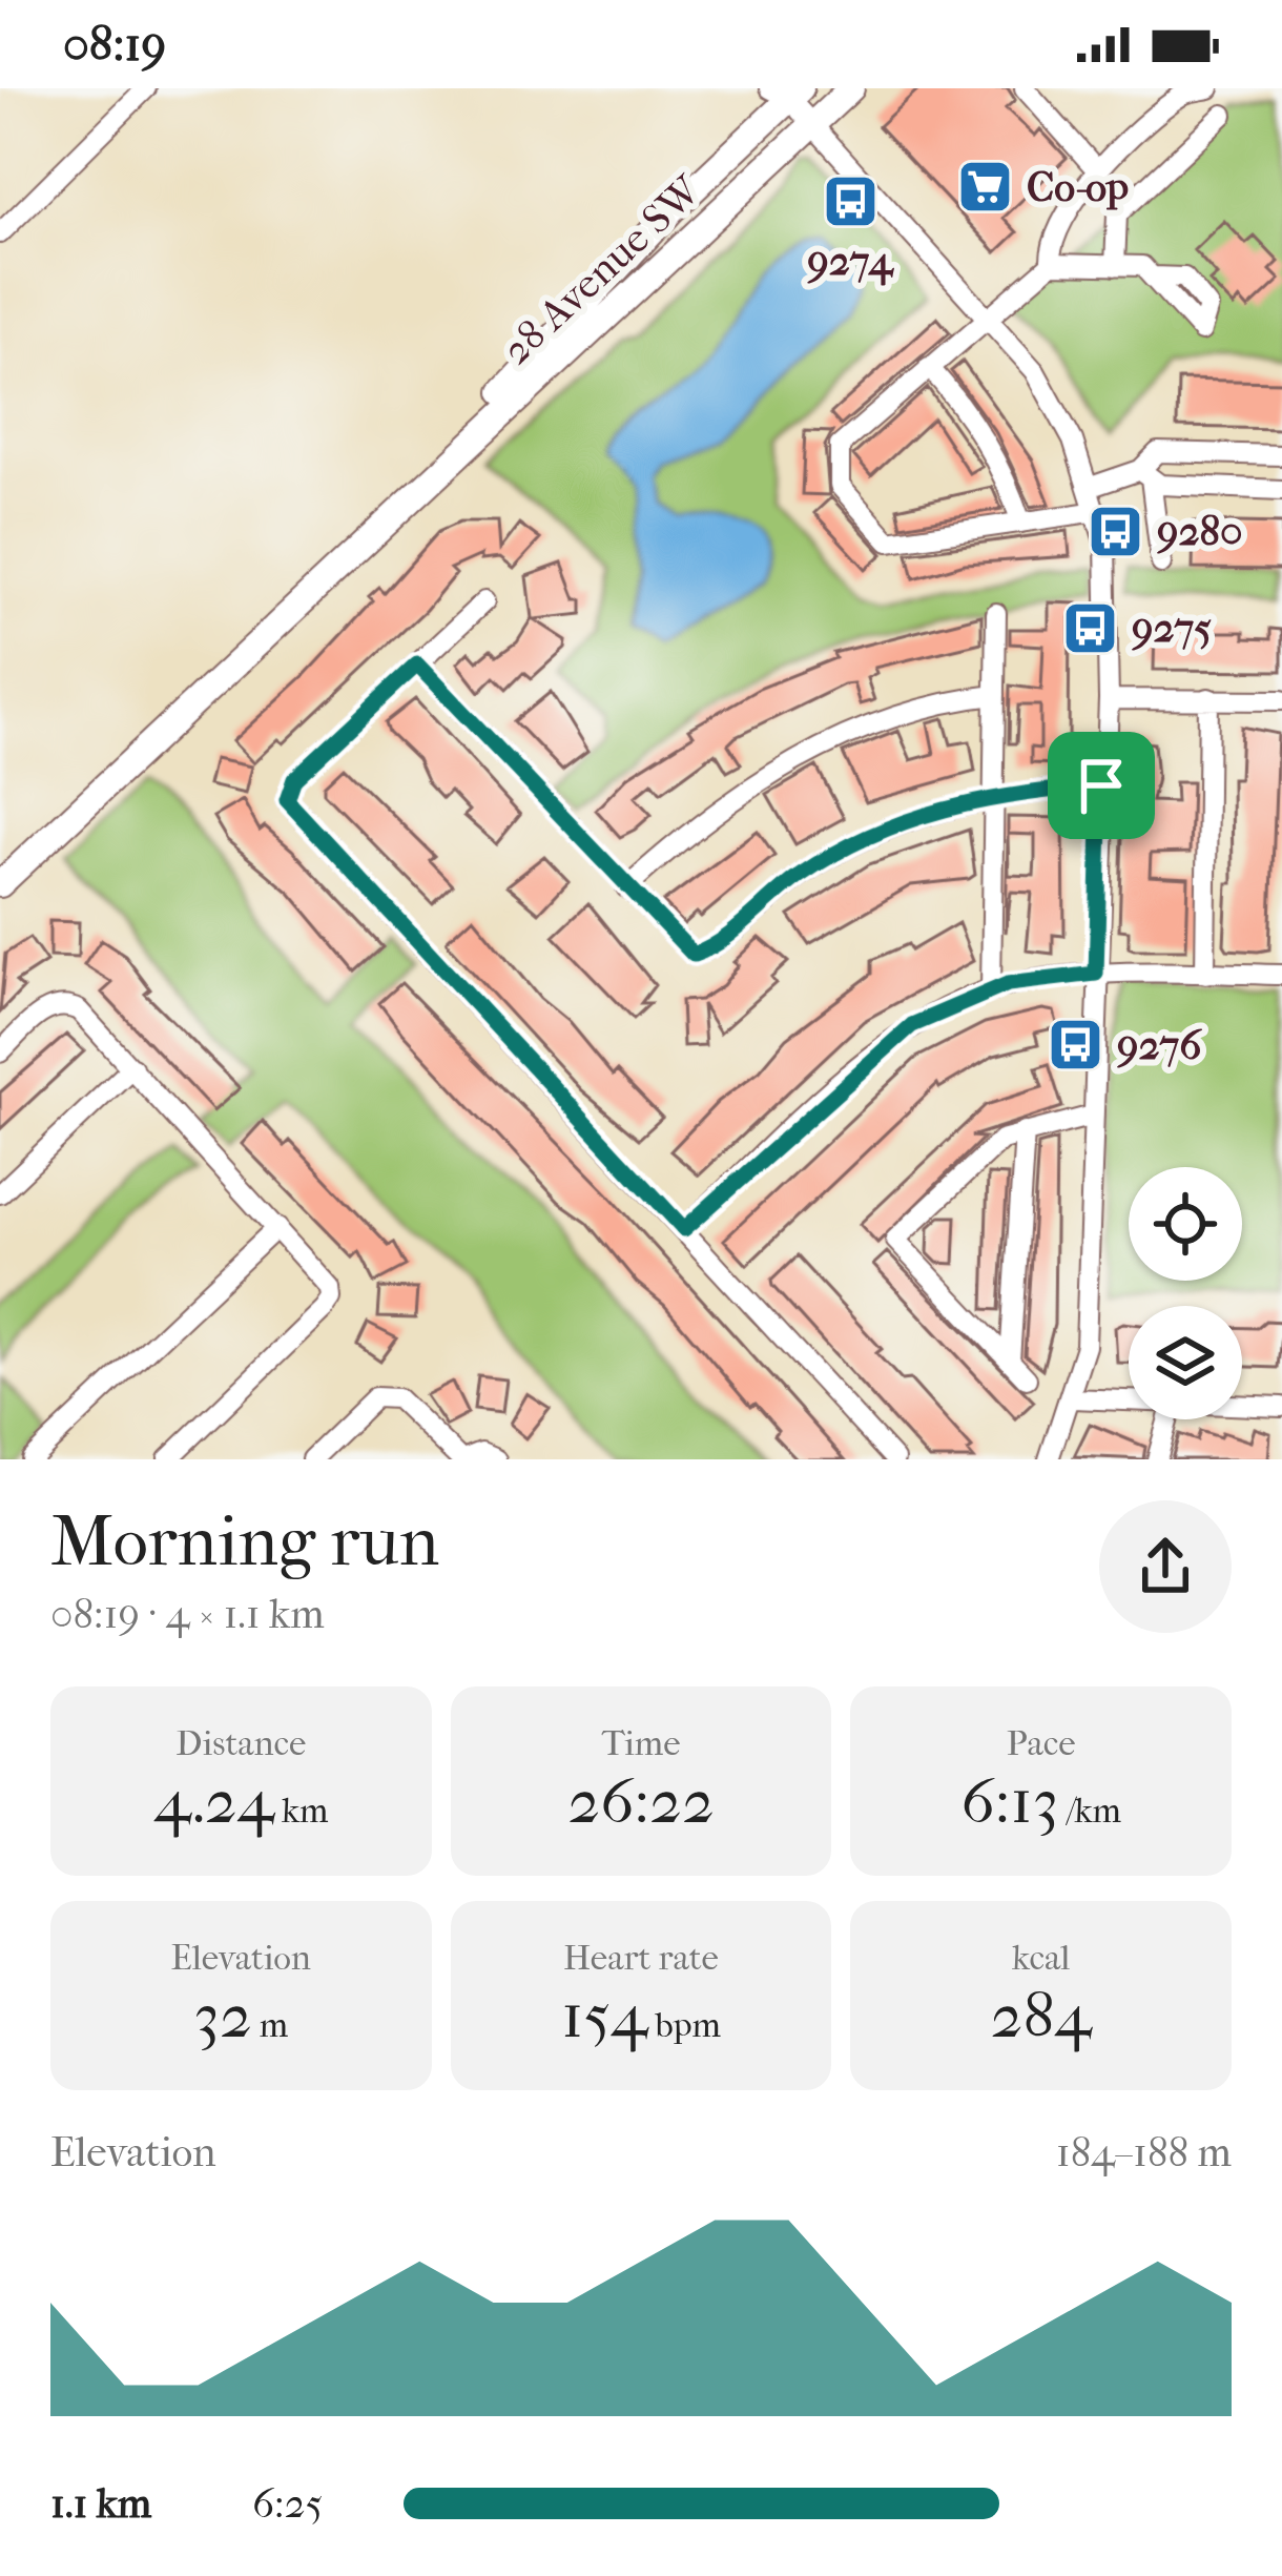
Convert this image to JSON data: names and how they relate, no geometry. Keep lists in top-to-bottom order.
{
  "streets": {
    "main road": ["28 Avenue SW"]
  },
  "places": {
    "supermarket": ["Co-op"],
    "bus stop": [
      "9274",
      "9280",
      "9275",
      "9276"
    ]
  },
  "page": {
    "status": "08:19",
    "heading": ["Morning run", "08:19 · 4 × 1.1 km"],
    "stats": [
      ["Distance", "4.24 km"],
      ["Time", "26:22"],
      ["Pace", "6:13 /km"],
      ["Elevation", "32 m"],
      ["Heart rate", "154 bpm"],
      ["kcal", "284"]
    ],
    "chart": ["Elevation", "184–188 m"],
    "list": [
      {
        "name": "1.1 km",
        "note": "6:25"
      }
    ]
  }
}
